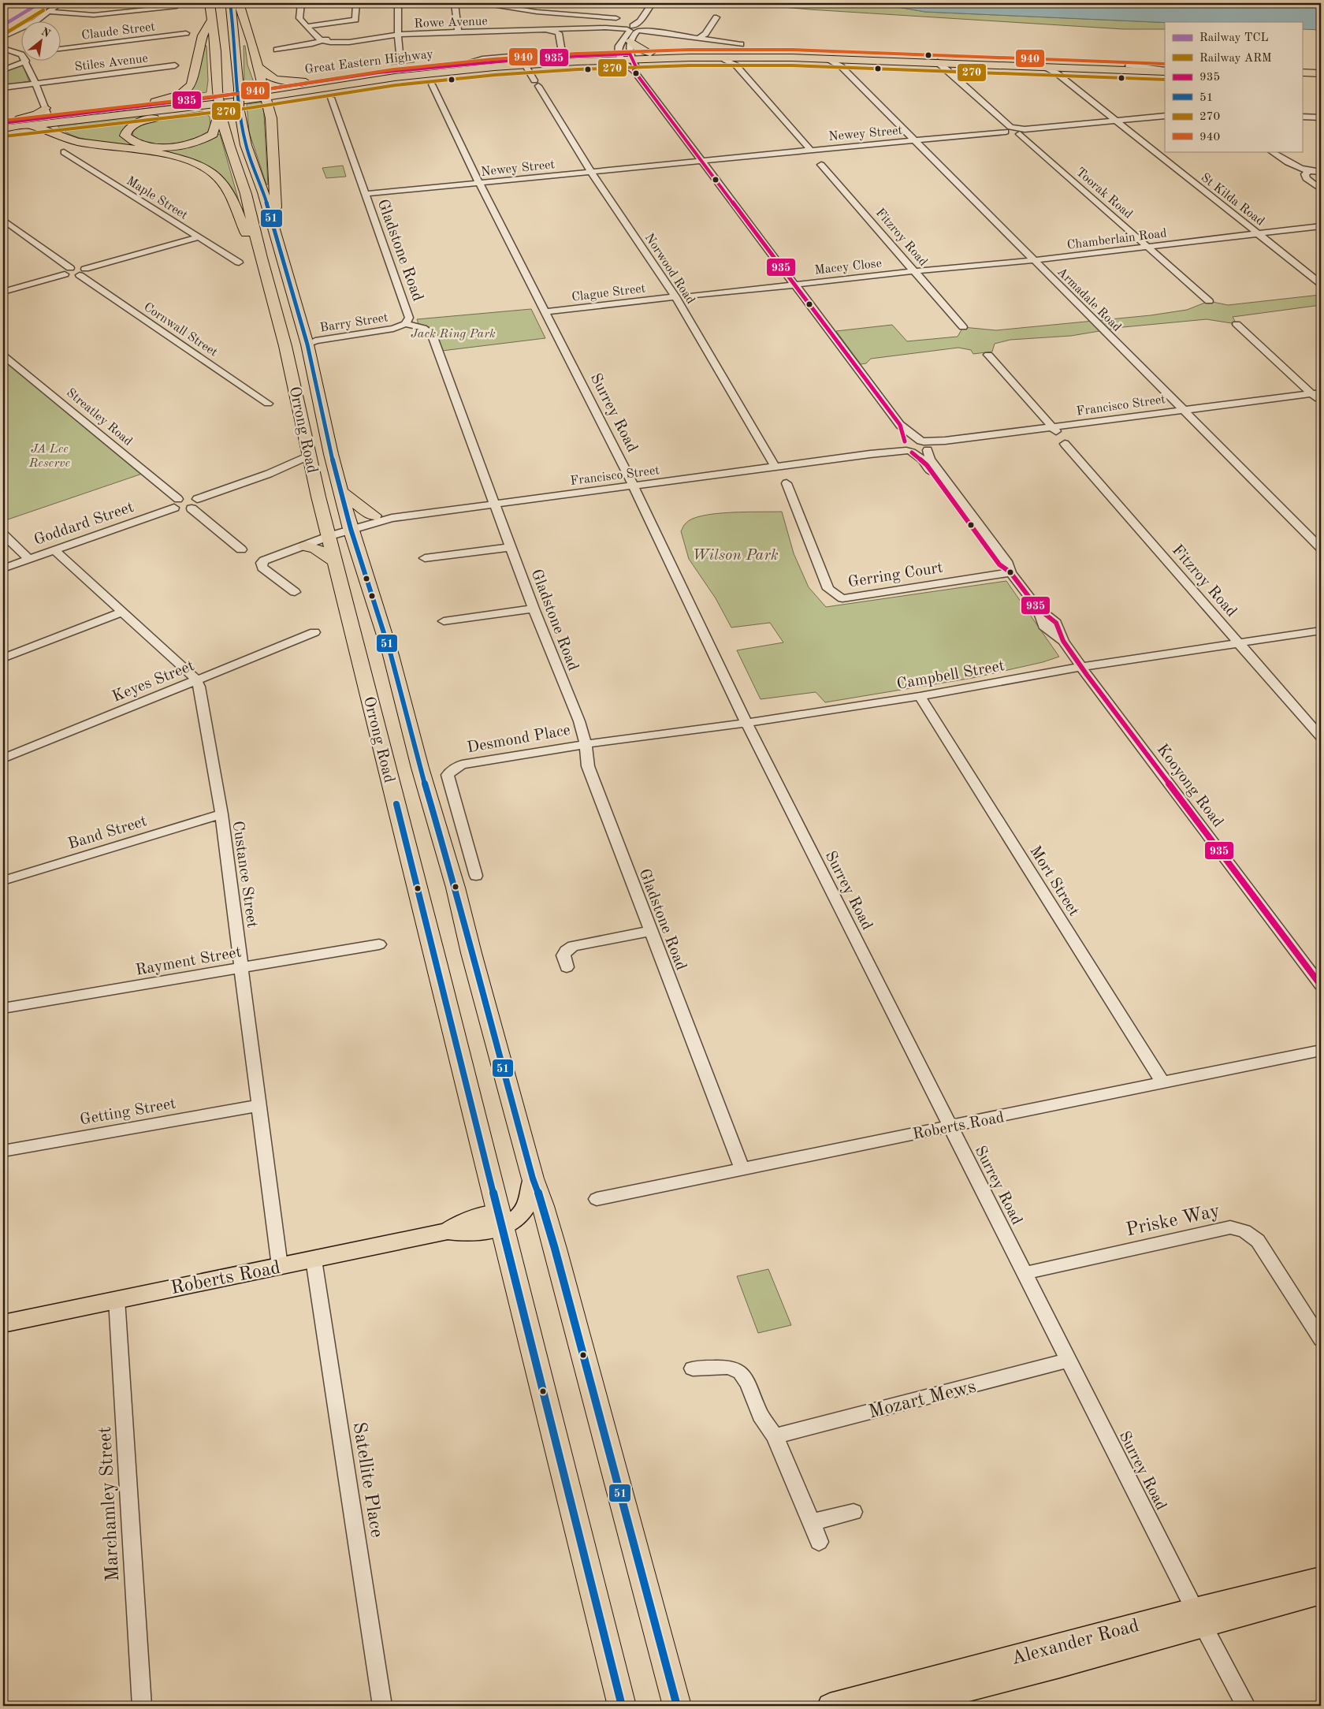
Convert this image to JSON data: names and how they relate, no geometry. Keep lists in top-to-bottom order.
{
  "streets": {
    "highway": ["Great Eastern Highway", "Orrong Road"],
    "main road": ["Roberts Road", "Alexander Road"],
    "street": [
      "Rowe Avenue",
      "Claude Street",
      "Stiles Avenue",
      "Newey Street",
      "Toorak Road",
      "Maple Street",
      "St Kilda Road",
      "Fitzroy Road",
      "Chamberlain Road",
      "Gladstone Road",
      "Macey Close",
      "Norwood Road",
      "Clague Street",
      "Armadale Road",
      "Barry Street",
      "Cornwall Street",
      "Francisco Street",
      "Surrey Road",
      "Streatley Road",
      "Goddard Street",
      "Gerring Court",
      "Campbell Street",
      "Keyes Street",
      "Desmond Place",
      "Kooyong Road",
      "Band Street",
      "Custance Street",
      "Mort Street",
      "Rayment Street",
      "Getting Street",
      "Priske Way",
      "Mozart Mews",
      "Satellite Place",
      "Marchamley Street"
    ]
  },
  "crossings": [
    ["Great Eastern Highway", "St Kilda Road"],
    ["Great Eastern Highway", "Norwood Road"],
    ["Great Eastern Highway", "Armadale Road"],
    ["Great Eastern Highway", "Kooyong Road"],
    ["Newey Street", "Toorak Road"],
    ["Newey Street", "Gladstone Road"],
    ["Newey Street", "Norwood Road"],
    ["Newey Street", "Armadale Road"],
    ["Newey Street", "Surrey Road"],
    ["Newey Street", "Kooyong Road"],
    ["Toorak Road", "Chamberlain Road"],
    ["St Kilda Road", "Chamberlain Road"],
    ["Fitzroy Road", "Chamberlain Road"],
    ["Fitzroy Road", "Macey Close"],
    ["Fitzroy Road", "Campbell Street"],
    ["Chamberlain Road", "Macey Close"],
    ["Chamberlain Road", "Armadale Road"],
    ["Gladstone Road", "Barry Street"],
    ["Gladstone Road", "Francisco Street"],
    ["Gladstone Road", "Campbell Street"],
    ["Gladstone Road", "Desmond Place"],
    ["Gladstone Road", "Roberts Road"],
    ["Macey Close", "Kooyong Road"],
    ["Norwood Road", "Clague Street"],
    ["Norwood Road", "Francisco Street"],
    ["Clague Street", "Surrey Road"],
    ["Armadale Road", "Francisco Street"],
    ["Barry Street", "Orrong Road"],
    ["Francisco Street", "Surrey Road"],
    ["Francisco Street", "Orrong Road"],
    ["Francisco Street", "Kooyong Road"],
    ["Surrey Road", "Campbell Street"],
    ["Surrey Road", "Roberts Road"],
    ["Surrey Road", "Priske Way"],
    ["Surrey Road", "Mozart Mews"],
    ["Surrey Road", "Alexander Road"],
    ["Streatley Road", "Goddard Street"],
    ["Orrong Road", "Roberts Road"],
    ["Gerring Court", "Kooyong Road"],
    ["Campbell Street", "Desmond Place"],
    ["Campbell Street", "Kooyong Road"],
    ["Campbell Street", "Mort Street"],
    ["Keyes Street", "Custance Street"],
    ["Band Street", "Custance Street"],
    ["Custance Street", "Rayment Street"],
    ["Custance Street", "Getting Street"],
    ["Custance Street", "Roberts Road"],
    ["Mort Street", "Roberts Road"],
    ["Roberts Road", "Satellite Place"],
    ["Roberts Road", "Marchamley Street"]
  ],
  "parks": ["Jack Ring Park", "JA Lee Reserve", "Wilson Park"],
  "lines": [
    "rail line TCL",
    "transit line 51",
    "rail line ARM",
    "transit line 940",
    "transit line 935",
    "transit line 270"
  ],
  "legend": [
    "Railway TCL",
    "Railway ARM",
    "935",
    "51",
    "270",
    "940"
  ],
  "north": "top right"
}
